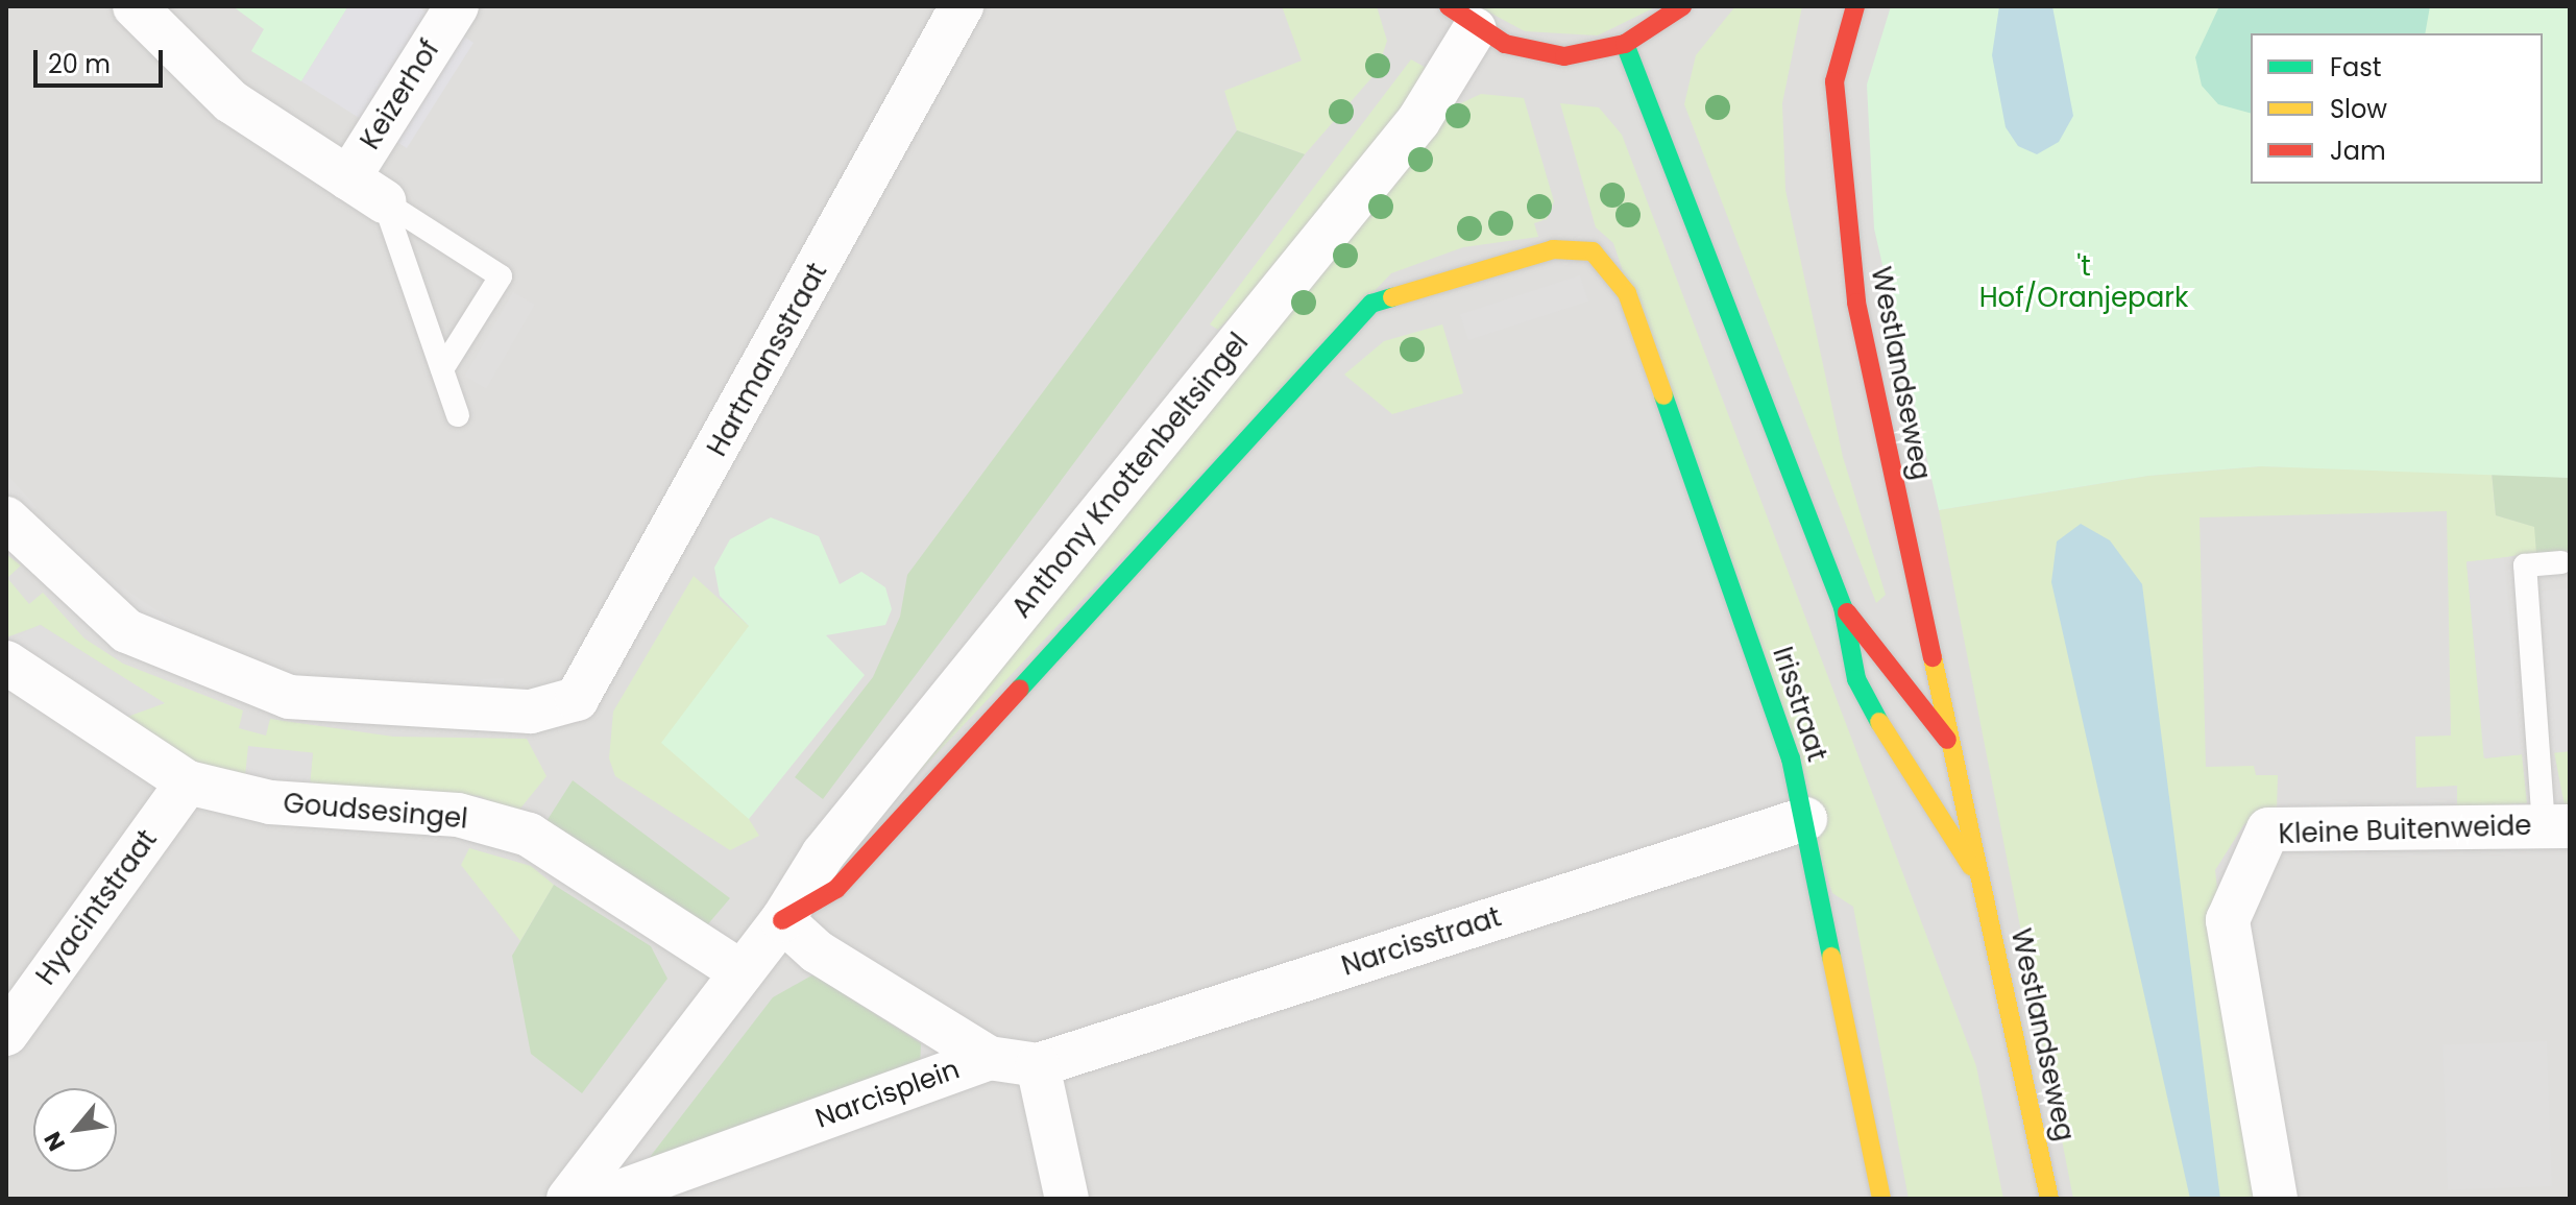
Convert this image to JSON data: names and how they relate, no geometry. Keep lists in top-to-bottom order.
{
  "streets": {
    "street": [
      "Keizerhof",
      "Hartmansstraat",
      "Westlandseweg",
      "Anthony Knottenbeltsingel",
      "Irisstraat",
      "Goudsesingel",
      "Kleine Buitenweide",
      "Hyacintstraat",
      "Narcisstraat",
      "Narcisplein"
    ]
  },
  "crossings": [
    ["Anthony Knottenbeltsingel", "Irisstraat"],
    ["Anthony Knottenbeltsingel", "Goudsesingel"],
    ["Anthony Knottenbeltsingel", "Narcisplein"],
    ["Irisstraat", "Narcisstraat"],
    ["Goudsesingel", "Hyacintstraat"]
  ],
  "parks": ["'t Hof/Oranjepark"],
  "legend": ["Fast", "Slow", "Jam"],
  "scale_bar": "20 m",
  "north": "bottom left"
}
